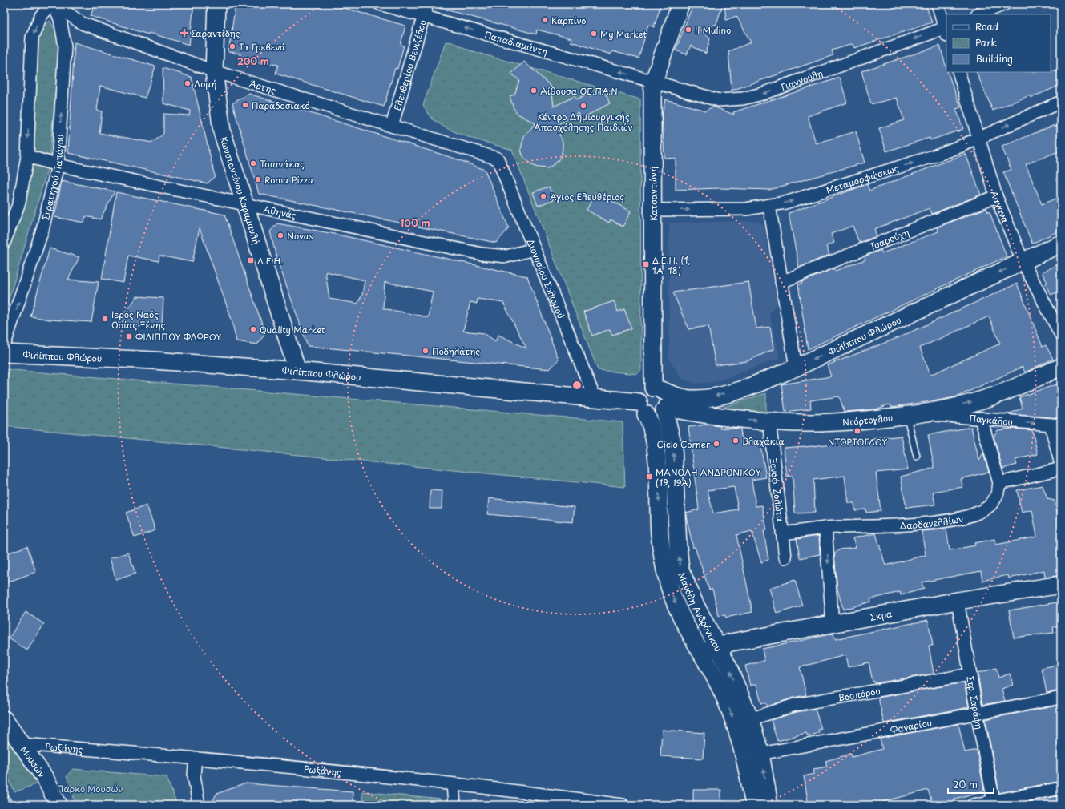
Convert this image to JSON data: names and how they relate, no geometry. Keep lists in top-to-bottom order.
{
  "streets": {
    "street": [
      "Παπαδιαμάντη",
      "Ελευθερίου Βενιζέλου",
      "Γιαννούλη",
      "Άρτης",
      "Στρατηγού Παπάγου",
      "Μεταμορφώσεως",
      "Κωνσταντίνου Καραμανλή",
      "Κατσαντώνη",
      "Λαχανά",
      "Αθηνάς",
      "Τσαρούχη",
      "Διονυσίου Σολωμού",
      "Φιλίππου Φλώρου",
      "Ντόρτογλου",
      "Παγκάλου",
      "Ξενοφ. Ζολώτα",
      "Δαρδανελλίων",
      "Μανόλη Ανδρόνικου",
      "Σκρα",
      "Βοσπόρου",
      "Στρ. Σαράφη",
      "Φαναρίου",
      "Ρωξάνης",
      "Μουσών"
    ]
  },
  "crossings": [
    ["Παπαδιαμάντη", "Ελευθερίου Βενιζέλου"],
    ["Παπαδιαμάντη", "Γιαννούλη"],
    ["Παπαδιαμάντη", "Κατσαντώνη"],
    ["Ελευθερίου Βενιζέλου", "Άρτης"],
    ["Γιαννούλη", "Κατσαντώνη"],
    ["Άρτης", "Στρατηγού Παπάγου"],
    ["Άρτης", "Κωνσταντίνου Καραμανλή"],
    ["Άρτης", "Διονυσίου Σολωμού"],
    ["Στρατηγού Παπάγου", "Αθηνάς"],
    ["Μεταμορφώσεως", "Κατσαντώνη"],
    ["Μεταμορφώσεως", "Λαχανά"],
    ["Κωνσταντίνου Καραμανλή", "Αθηνάς"],
    ["Κωνσταντίνου Καραμανλή", "Φιλίππου Φλώρου"],
    ["Κατσαντώνη", "Φιλίππου Φλώρου"],
    ["Κατσαντώνη", "Ντόρτογλου"],
    ["Κατσαντώνη", "Μανόλη Ανδρόνικου"],
    ["Λαχανά", "Τσαρούχη"],
    ["Λαχανά", "Φιλίππου Φλώρου"],
    ["Αθηνάς", "Διονυσίου Σολωμού"],
    ["Διονυσίου Σολωμού", "Φιλίππου Φλώρου"],
    ["Φιλίππου Φλώρου", "Ντόρτογλου"],
    ["Φιλίππου Φλώρου", "Μανόλη Ανδρόνικου"],
    ["Ντόρτογλου", "Παγκάλου"],
    ["Ντόρτογλου", "Ξενοφ. Ζολώτα"],
    ["Ντόρτογλου", "Μανόλη Ανδρόνικου"],
    ["Ξενοφ. Ζολώτα", "Δαρδανελλίων"],
    ["Μανόλη Ανδρόνικου", "Σκρα"],
    ["Μανόλη Ανδρόνικου", "Βοσπόρου"],
    ["Μανόλη Ανδρόνικου", "Φαναρίου"],
    ["Σκρα", "Στρ. Σαράφη"],
    ["Βοσπόρου", "Στρ. Σαράφη"],
    ["Στρ. Σαράφη", "Φαναρίου"],
    ["Ρωξάνης", "Μουσών"]
  ],
  "one_way": [
    "Παπαδιαμάντη",
    "Γιαννούλη",
    "Μεταμορφώσεως",
    "Φιλίππου Φλώρου",
    "Ντόρτογλου"
  ],
  "parks": ["Πάρκο Μουσών"],
  "places": {
    "other": [
      "Καρπίνο",
      "Il Mulino",
      "My Market",
      "Τα Γρεβενά",
      "Δομή",
      "Αίθουσα ΘΕ.ΠΑ.Ν",
      "Παραδοσιακό",
      "Κέντρο Δημιουργικής Απασχόλησης Παιδιών",
      "Τσιανάκας",
      "Roma Pizza",
      "Άγιος Ελευθέριος",
      "Novas",
      "Ιερός Ναός Οσίας Ξένης",
      "Quality Market",
      "Ποδηλάτης",
      "Βλαχάκια",
      "Ciclo Corner"
    ],
    "health": ["Σαραντίδης"],
    "transit": [
      "Δ.Ε.Η.",
      "Δ.Ε.Η. (1, 1Α, 18)",
      "ΦΙΛΙΠΠΟΥ ΦΛΩΡΟΥ",
      "ΝΤΟΡΤΟΓΛΟΥ",
      "ΜΑΝΟΛΗ ΑΝΔΡΟΝΙΚΟΥ (19, 19Α)"
    ]
  },
  "legend": ["Road", "Park", "Building"],
  "scale_bar": "20 m",
  "rings": ["200 m", "100 m"]
}
